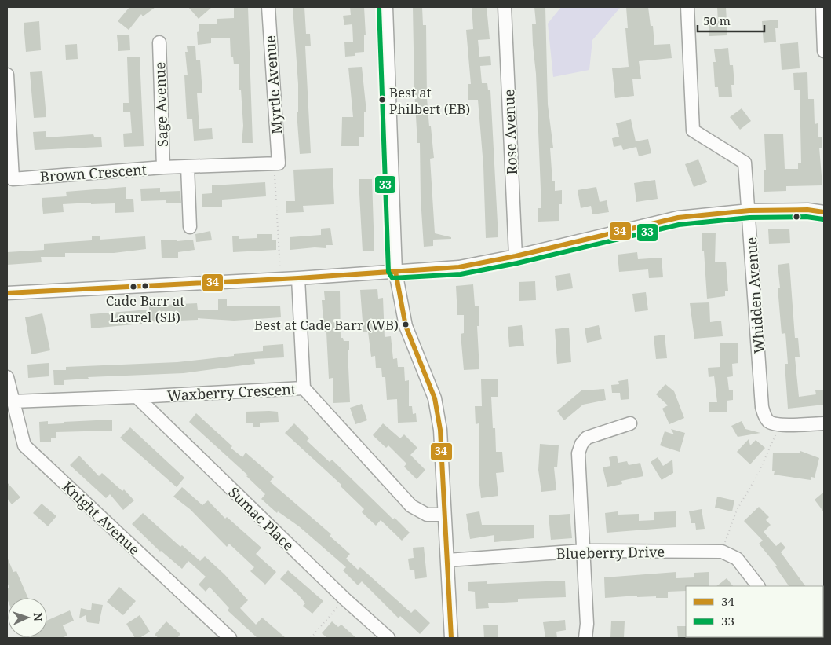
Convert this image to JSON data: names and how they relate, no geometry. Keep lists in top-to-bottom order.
{
  "streets": {
    "street": [
      "Myrtle Avenue",
      "Sage Avenue",
      "Rose Avenue",
      "Brown Crescent",
      "Whidden Avenue",
      "Waxberry Crescent",
      "Knight Avenue",
      "Sumac Place",
      "Blueberry Drive"
    ]
  },
  "crossings": [
    ["Myrtle Avenue", "Brown Crescent"],
    ["Sage Avenue", "Brown Crescent"],
    ["Waxberry Crescent", "Knight Avenue"],
    ["Waxberry Crescent", "Sumac Place"]
  ],
  "places": ["Best at Philbert (EB)", "Cade Barr at Laurel (SB)", "Best at Cade Barr (WB)"],
  "lines": ["transit line 33", "transit line 34"],
  "legend": ["34", "33"],
  "scale_bar": "50 m",
  "north": "right"
}
